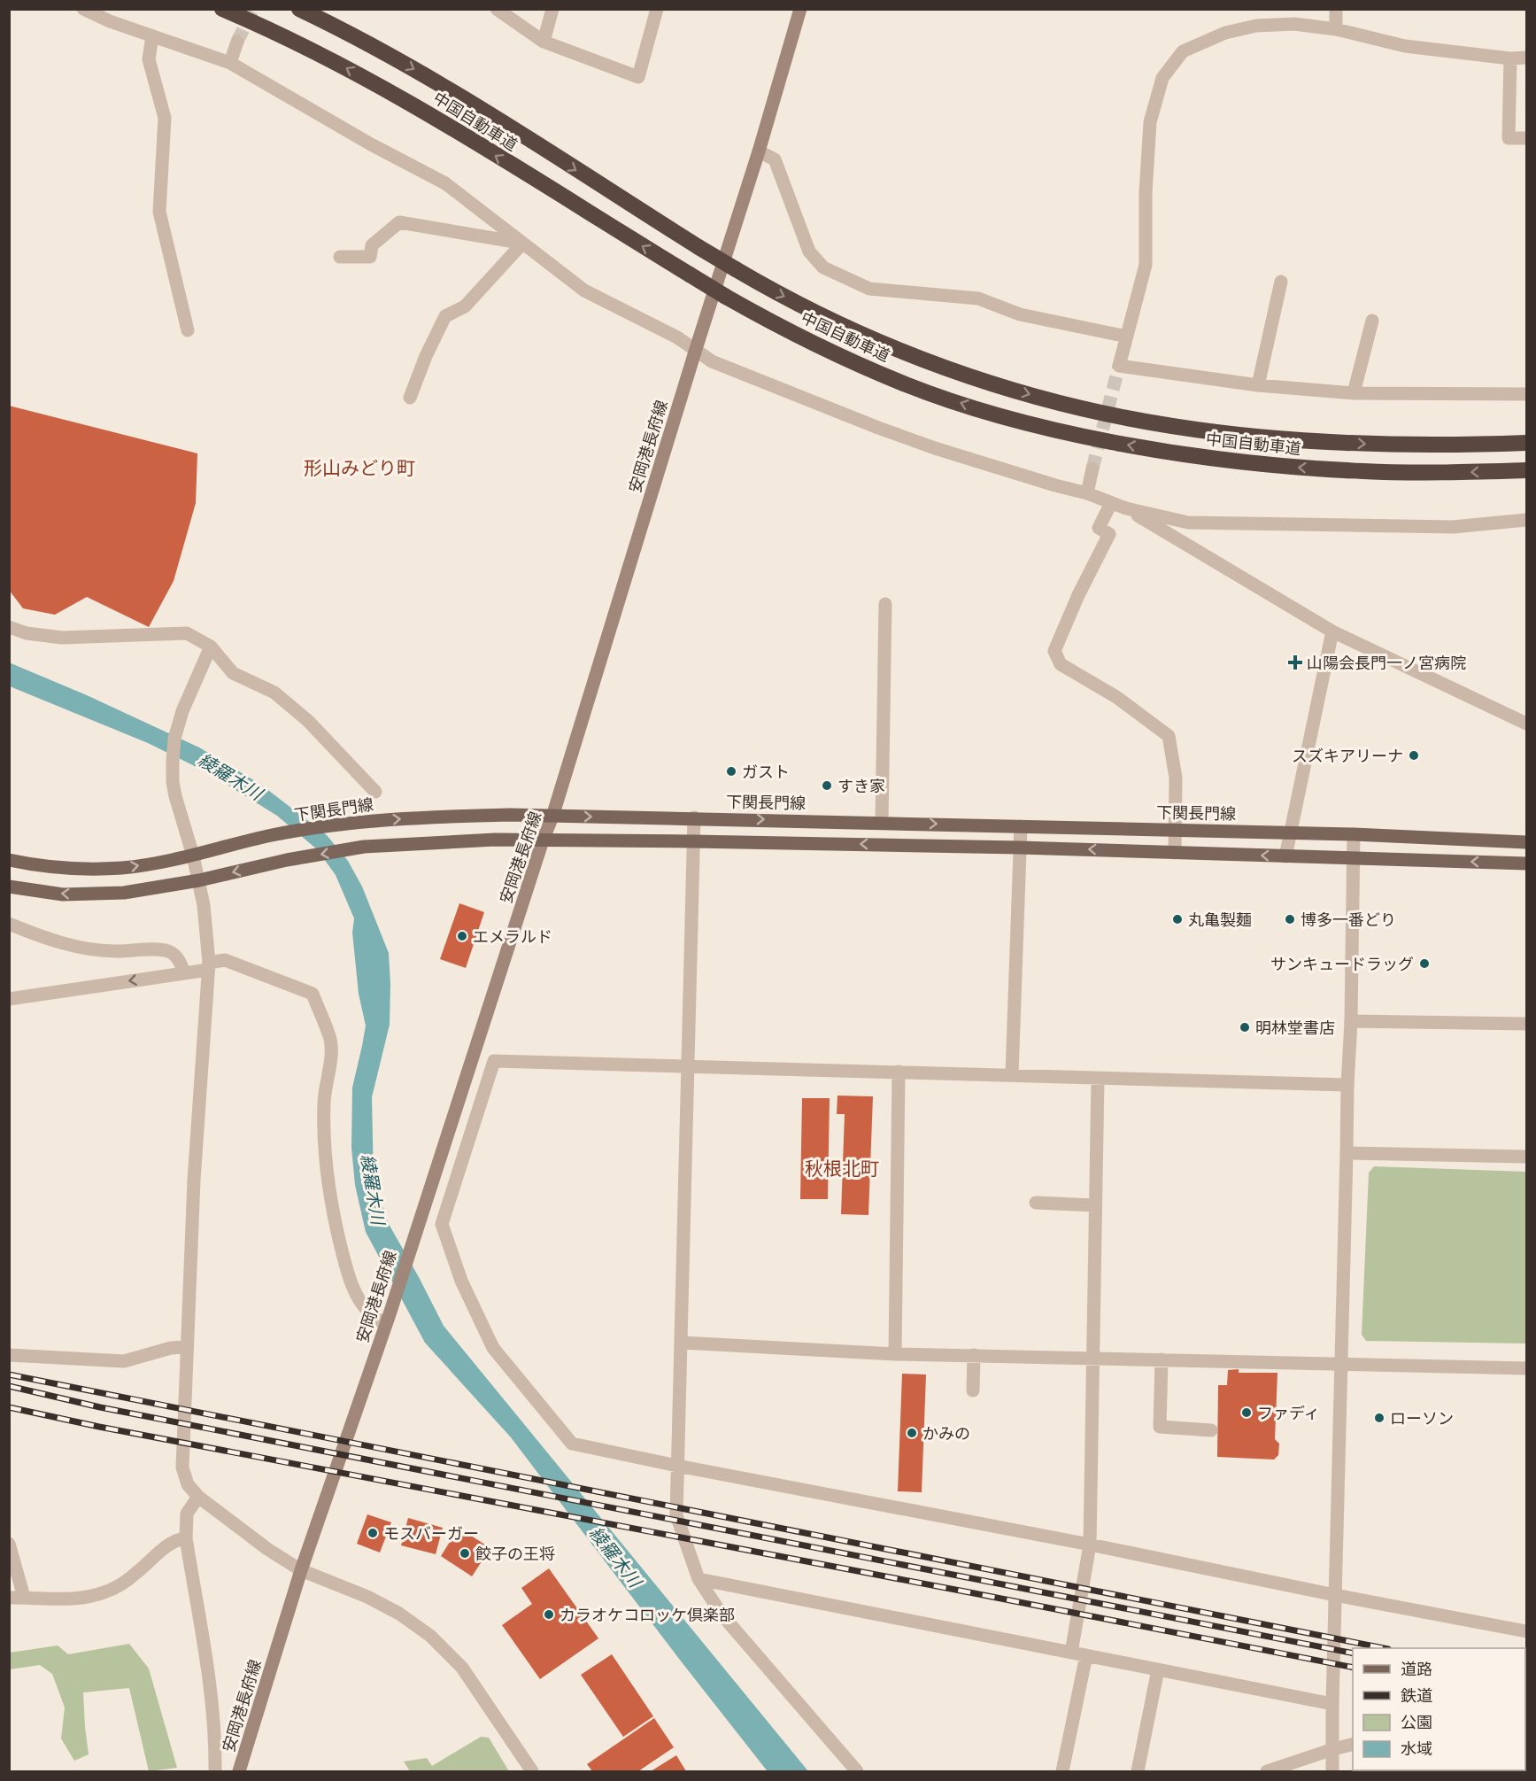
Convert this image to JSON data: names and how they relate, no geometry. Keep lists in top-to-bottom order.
{
  "streets": {
    "highway": ["中国自動車道"],
    "main road": ["安岡港長府線", "下関長門線"]
  },
  "crossings": [
    ["安岡港長府線", "下関長門線"]
  ],
  "districts": ["形山みどり町", "秋根北町"],
  "water": ["綾羅木川"],
  "places": {
    "health": ["山陽会長門一ノ宮病院"],
    "other": [
      "スズキアリーナ",
      "ガスト",
      "すき家",
      "丸亀製麺",
      "博多一番どり",
      "エメラルド",
      "サンキュードラッグ",
      "明林堂書店",
      "ファディ",
      "ローソン",
      "かみの",
      "モスバーガー",
      "餃子の王将",
      "カラオケコロッケ倶楽部"
    ]
  },
  "legend": [
    "道路",
    "鉄道",
    "公園",
    "水域"
  ]
}
